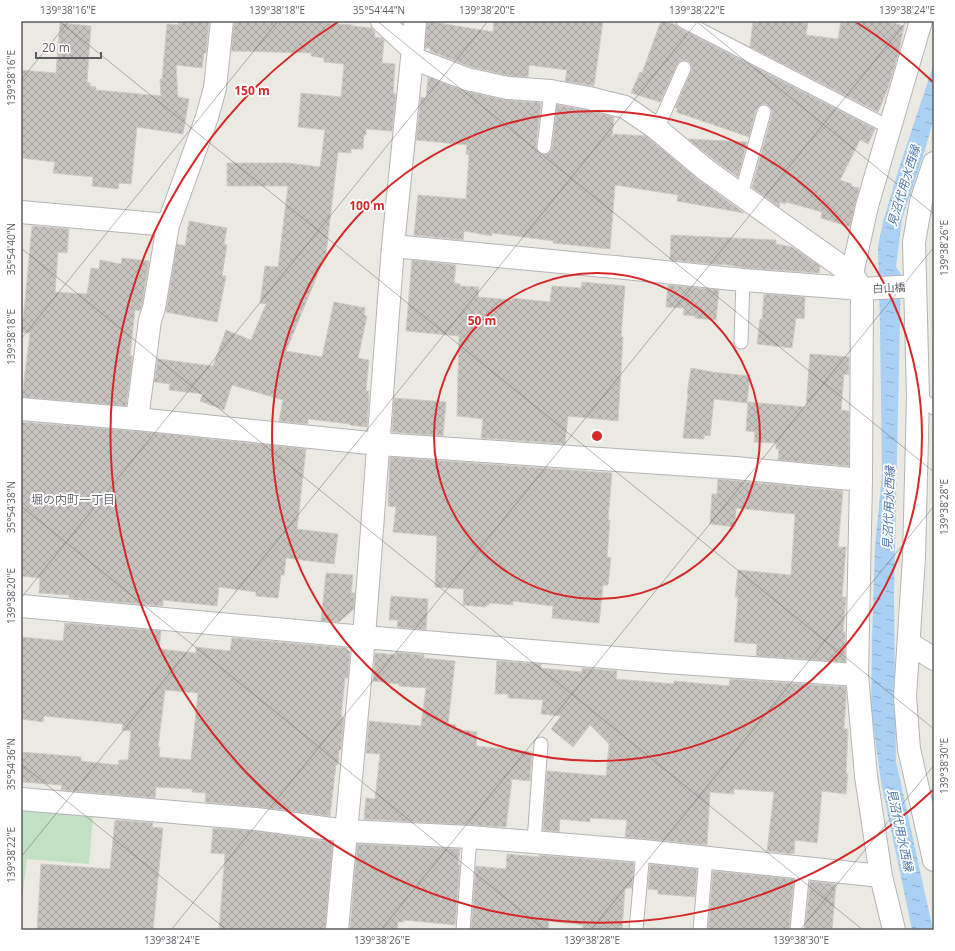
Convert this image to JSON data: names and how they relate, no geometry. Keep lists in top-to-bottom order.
{
  "streets": {
    "street": ["白山橋"]
  },
  "districts": ["堀の内町一丁目"],
  "water": ["見沼代用水西縁"],
  "scale_bar": "20 m",
  "coordinates": [
    "139°38'16\"E",
    "139°38'18\"E",
    "35°54'44\"N",
    "139°38'20\"E",
    "139°38'22\"E",
    "139°38'24\"E",
    "139°38'26\"E",
    "35°54'40\"N",
    "35°54'38\"N",
    "139°38'28\"E",
    "35°54'36\"N",
    "139°38'30\"E"
  ],
  "rings": ["150 m", "100 m", "50 m"]
}
